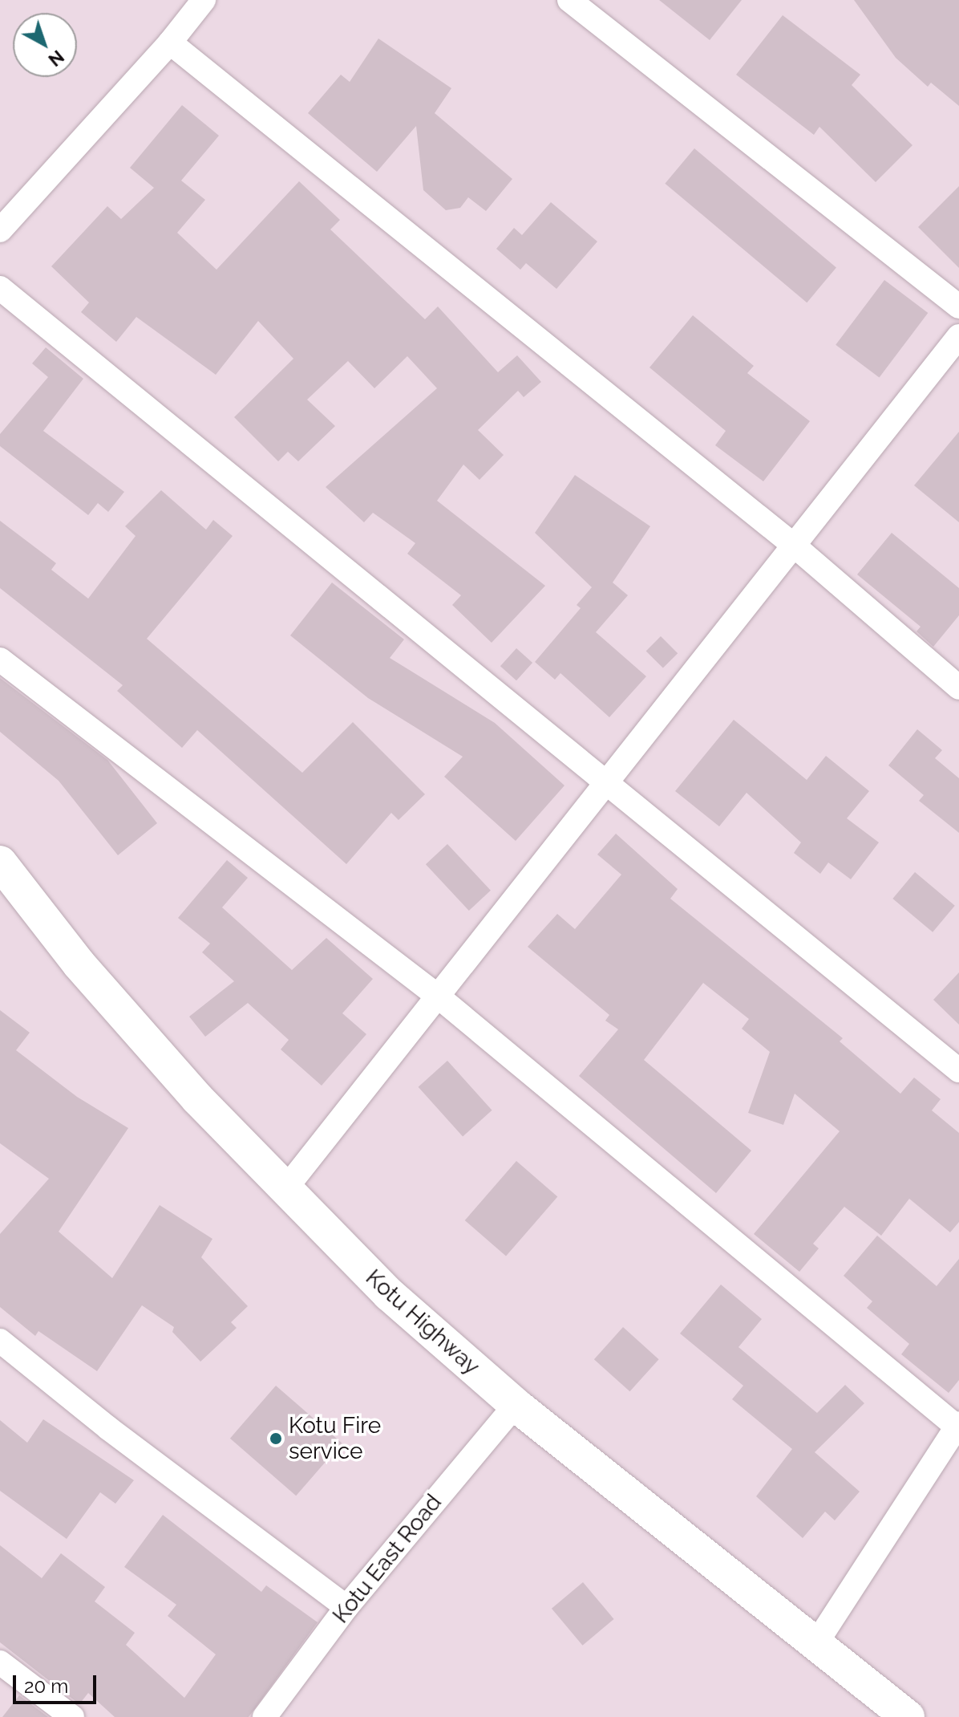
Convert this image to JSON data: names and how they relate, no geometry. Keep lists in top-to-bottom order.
{
  "streets": {
    "street": ["Kotu Highway", "Kotu East Road"]
  },
  "crossings": [
    ["Kotu Highway", "Kotu East Road"]
  ],
  "places": ["Kotu Fire service"],
  "scale_bar": "20 m",
  "north": "bottom right"
}
